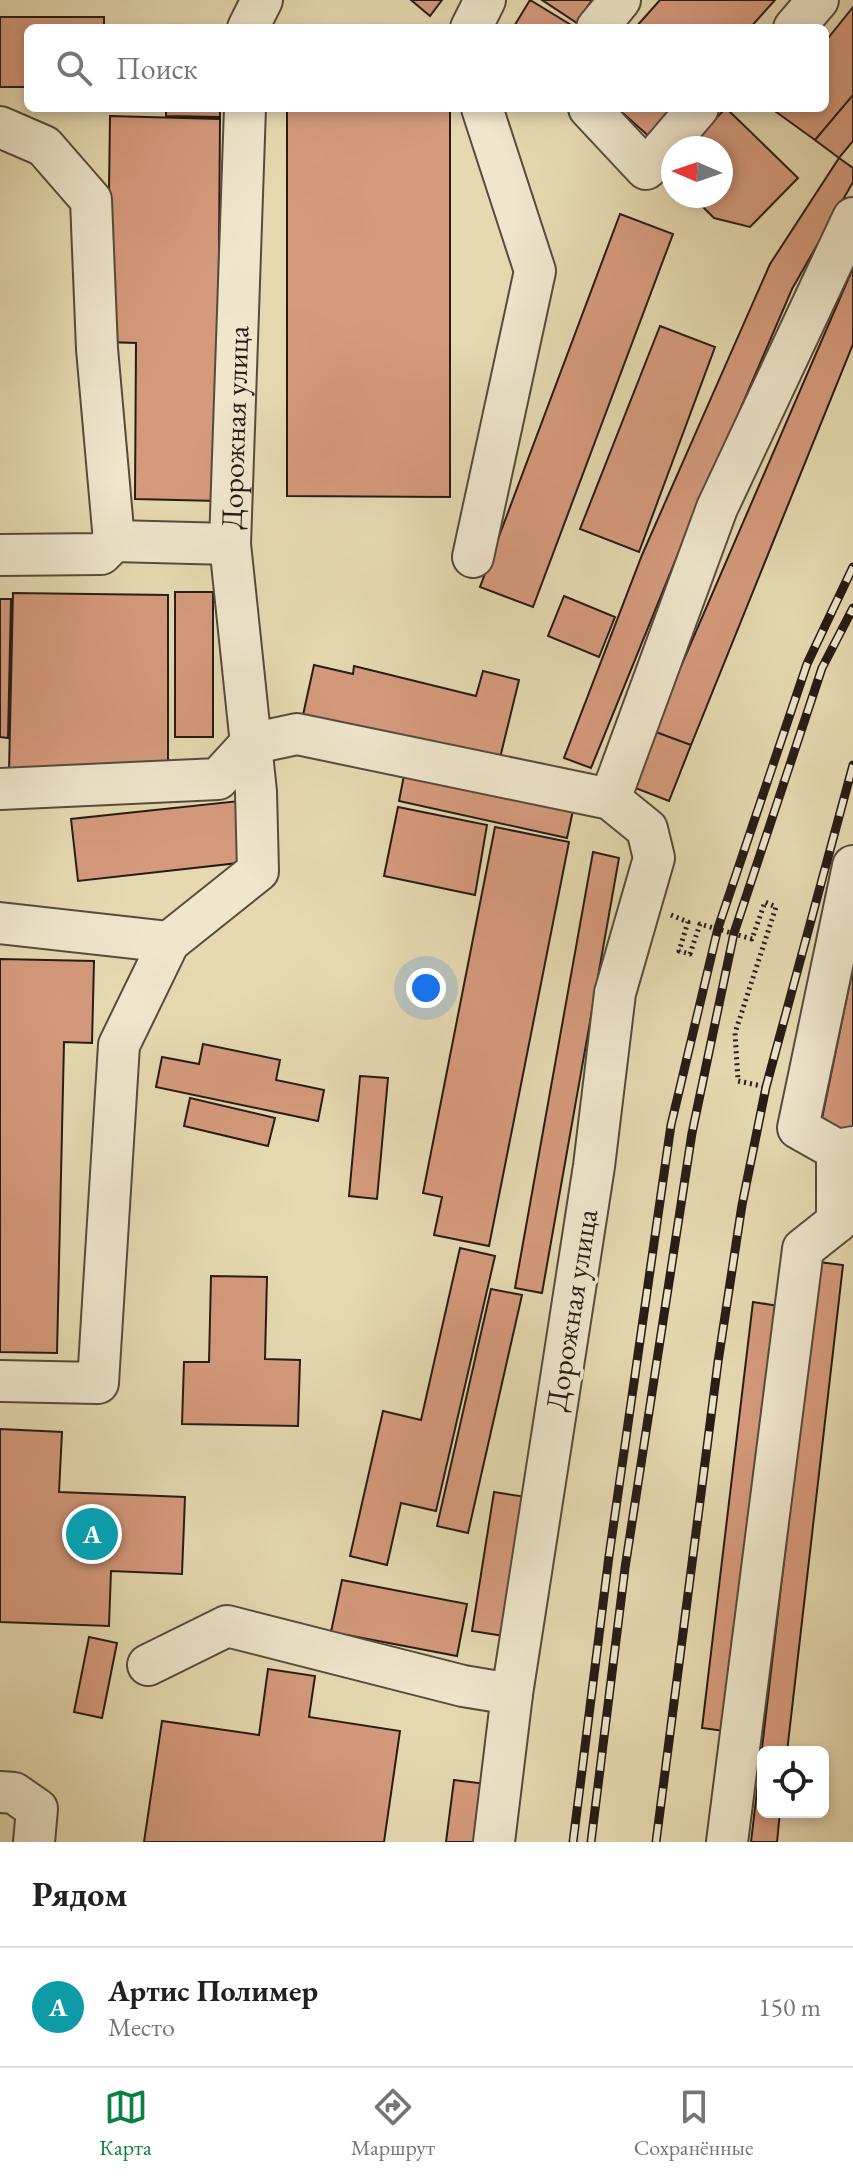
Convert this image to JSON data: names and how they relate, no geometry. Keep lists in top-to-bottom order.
{
  "streets": {
    "street": ["Дорожная улица"]
  },
  "north": "left",
  "page": {
    "search": "Поиск",
    "pins": "A",
    "heading": "Рядом",
    "list": [
      {
        "mark": "A",
        "name": "Артис Полимер",
        "note": "Место",
        "value": "150 m"
      }
    ],
    "nav": ["Карта", "Маршрут", "Сохранённые"]
  }
}
